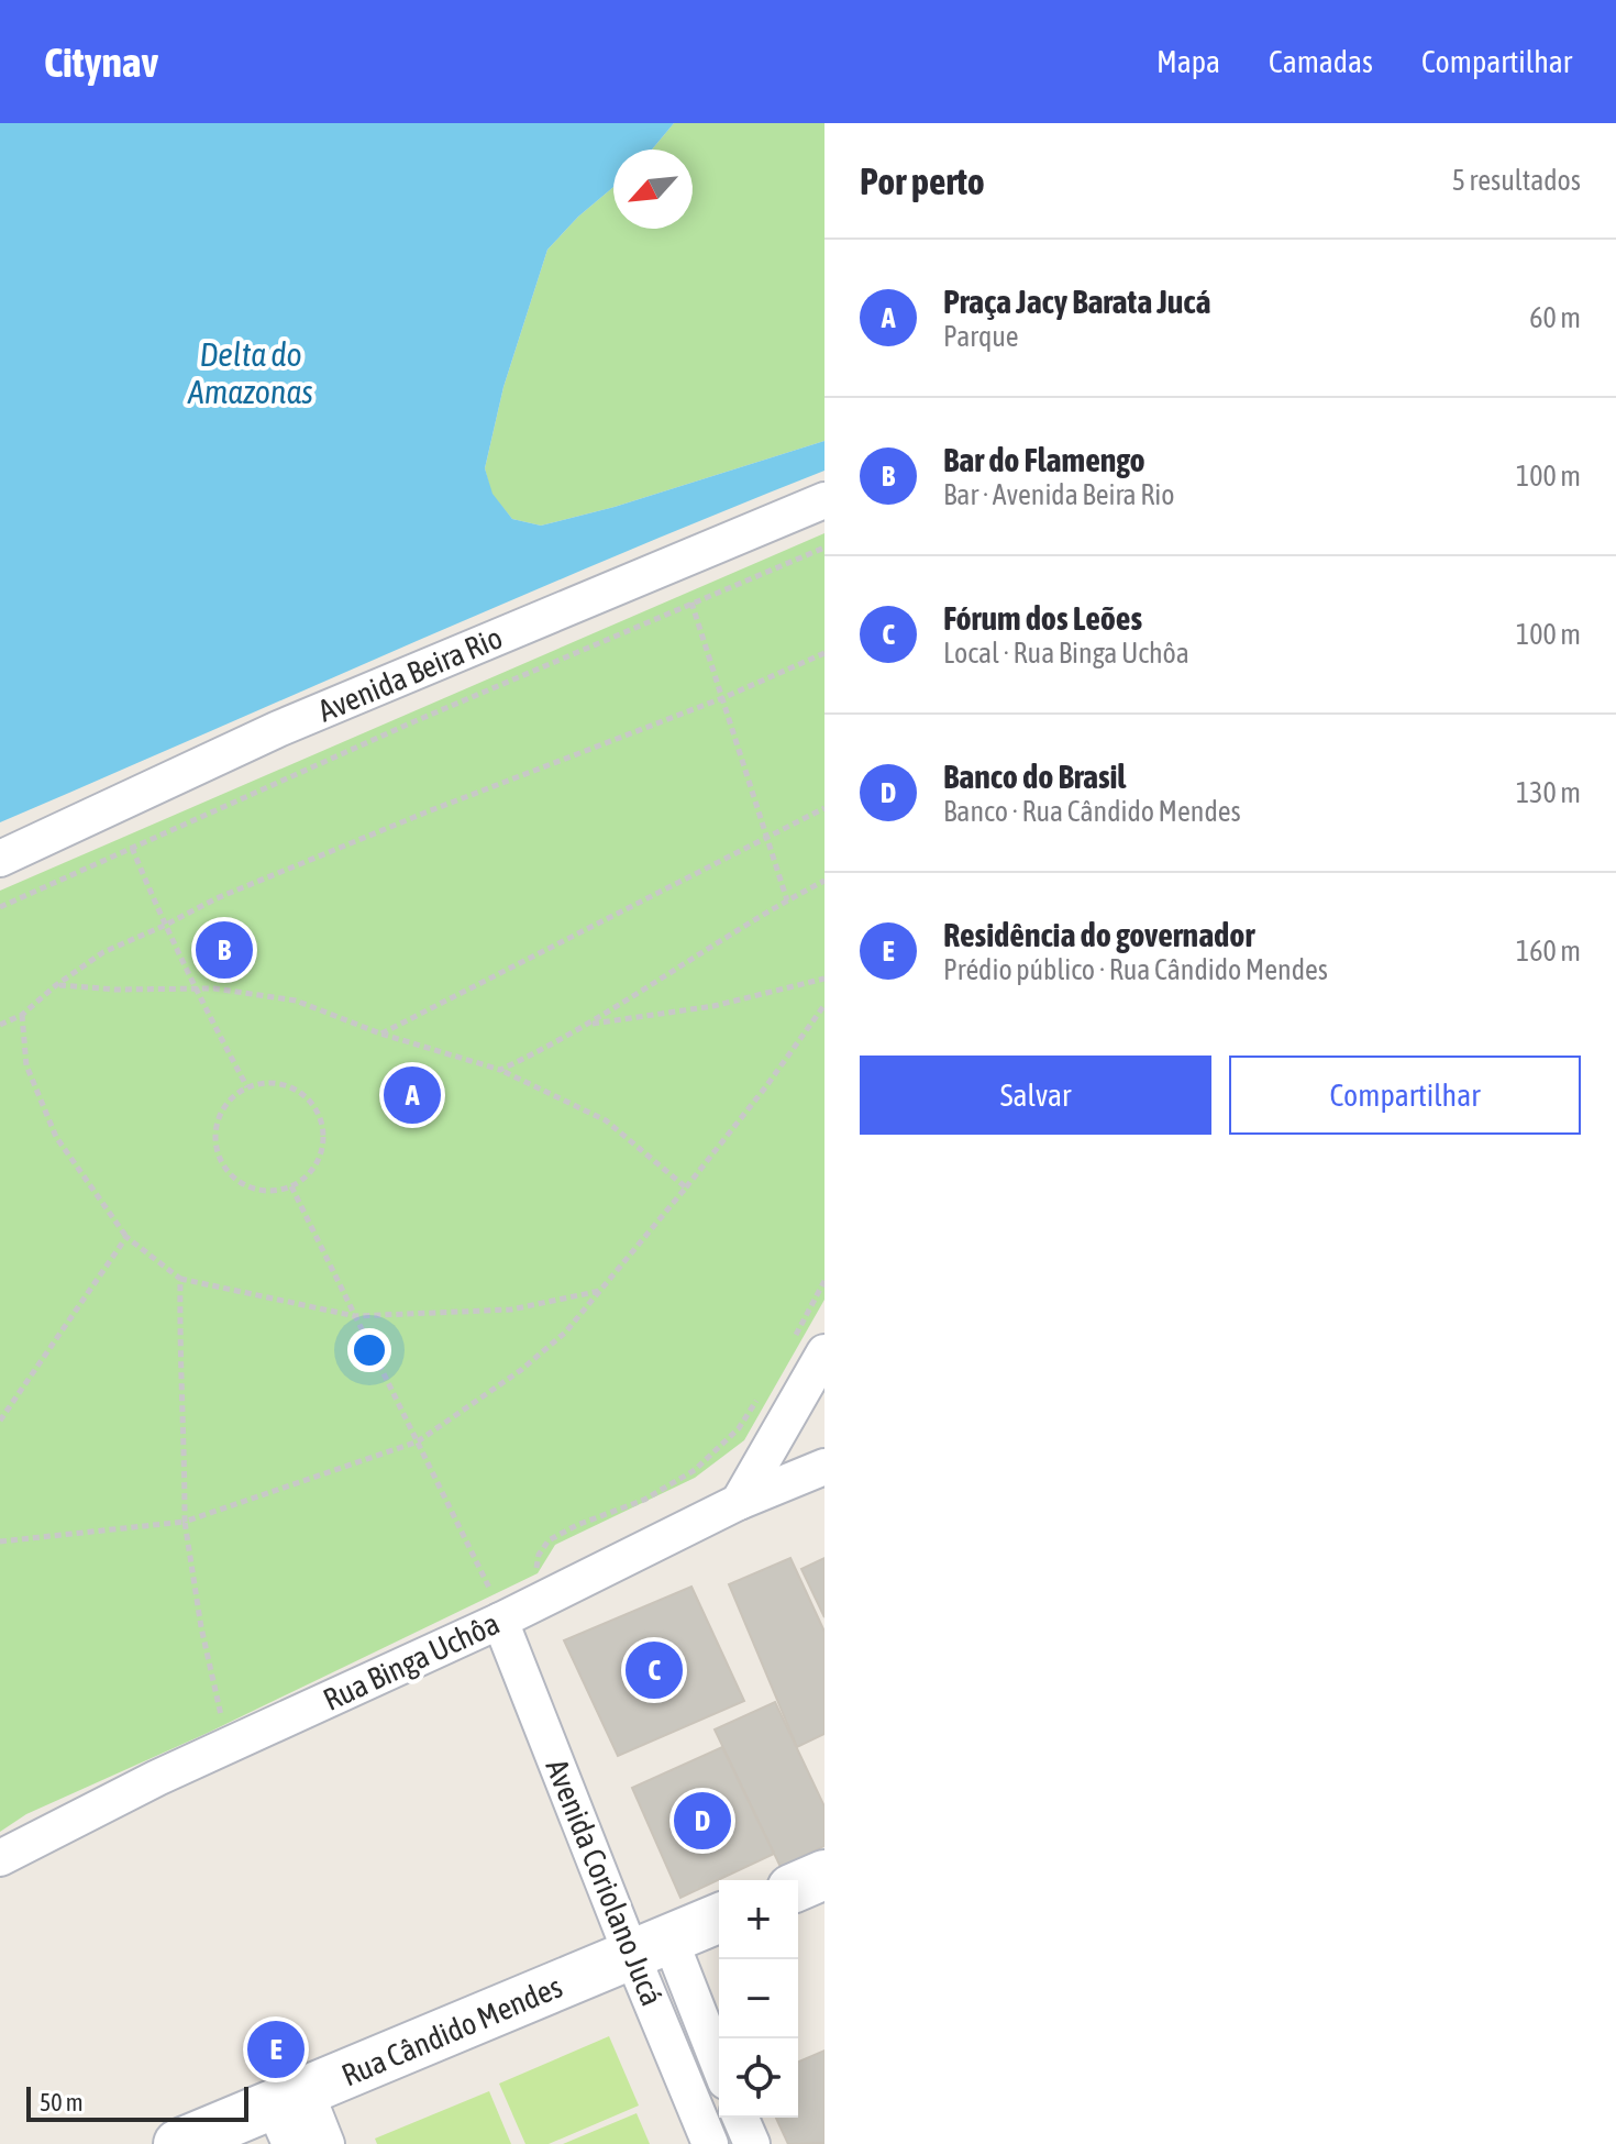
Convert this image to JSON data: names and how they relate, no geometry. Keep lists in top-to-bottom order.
{
  "streets": {
    "main road": ["Rua Cândido Mendes"],
    "street": ["Avenida Beira Rio", "Rua Binga Uchôa", "Avenida Coriolano Jucá"]
  },
  "crossings": [
    ["Rua Binga Uchôa", "Avenida Coriolano Jucá"],
    ["Avenida Coriolano Jucá", "Rua Cândido Mendes"]
  ],
  "water": ["Delta do Amazonas"],
  "scale_bar": "50 m",
  "north": "bottom left",
  "page": {
    "header": "Citynav",
    "nav": ["Mapa", "Camadas", "Compartilhar"],
    "heading": ["Por perto", "5 resultados"],
    "list": [
      {
        "mark": "A",
        "name": "Praça Jacy Barata Jucá",
        "note": "Parque",
        "value": "60 m"
      },
      {
        "mark": "B",
        "name": "Bar do Flamengo",
        "note": "Bar · Avenida Beira Rio",
        "value": "100 m"
      },
      {
        "mark": "C",
        "name": "Fórum dos Leões",
        "note": "Local · Rua Binga Uchôa",
        "value": "100 m"
      },
      {
        "mark": "D",
        "name": "Banco do Brasil",
        "note": "Banco · Rua Cândido Mendes",
        "value": "130 m"
      },
      {
        "mark": "E",
        "name": "Residência do governador",
        "note": "Prédio público · Rua Cândido Mendes",
        "value": "160 m"
      }
    ],
    "pins": [
      "B",
      "A",
      "C",
      "D",
      "E"
    ],
    "buttons": ["Salvar", "Compartilhar"],
    "map_buttons": ["+", "−"],
    "scale": "50 m"
  }
}
